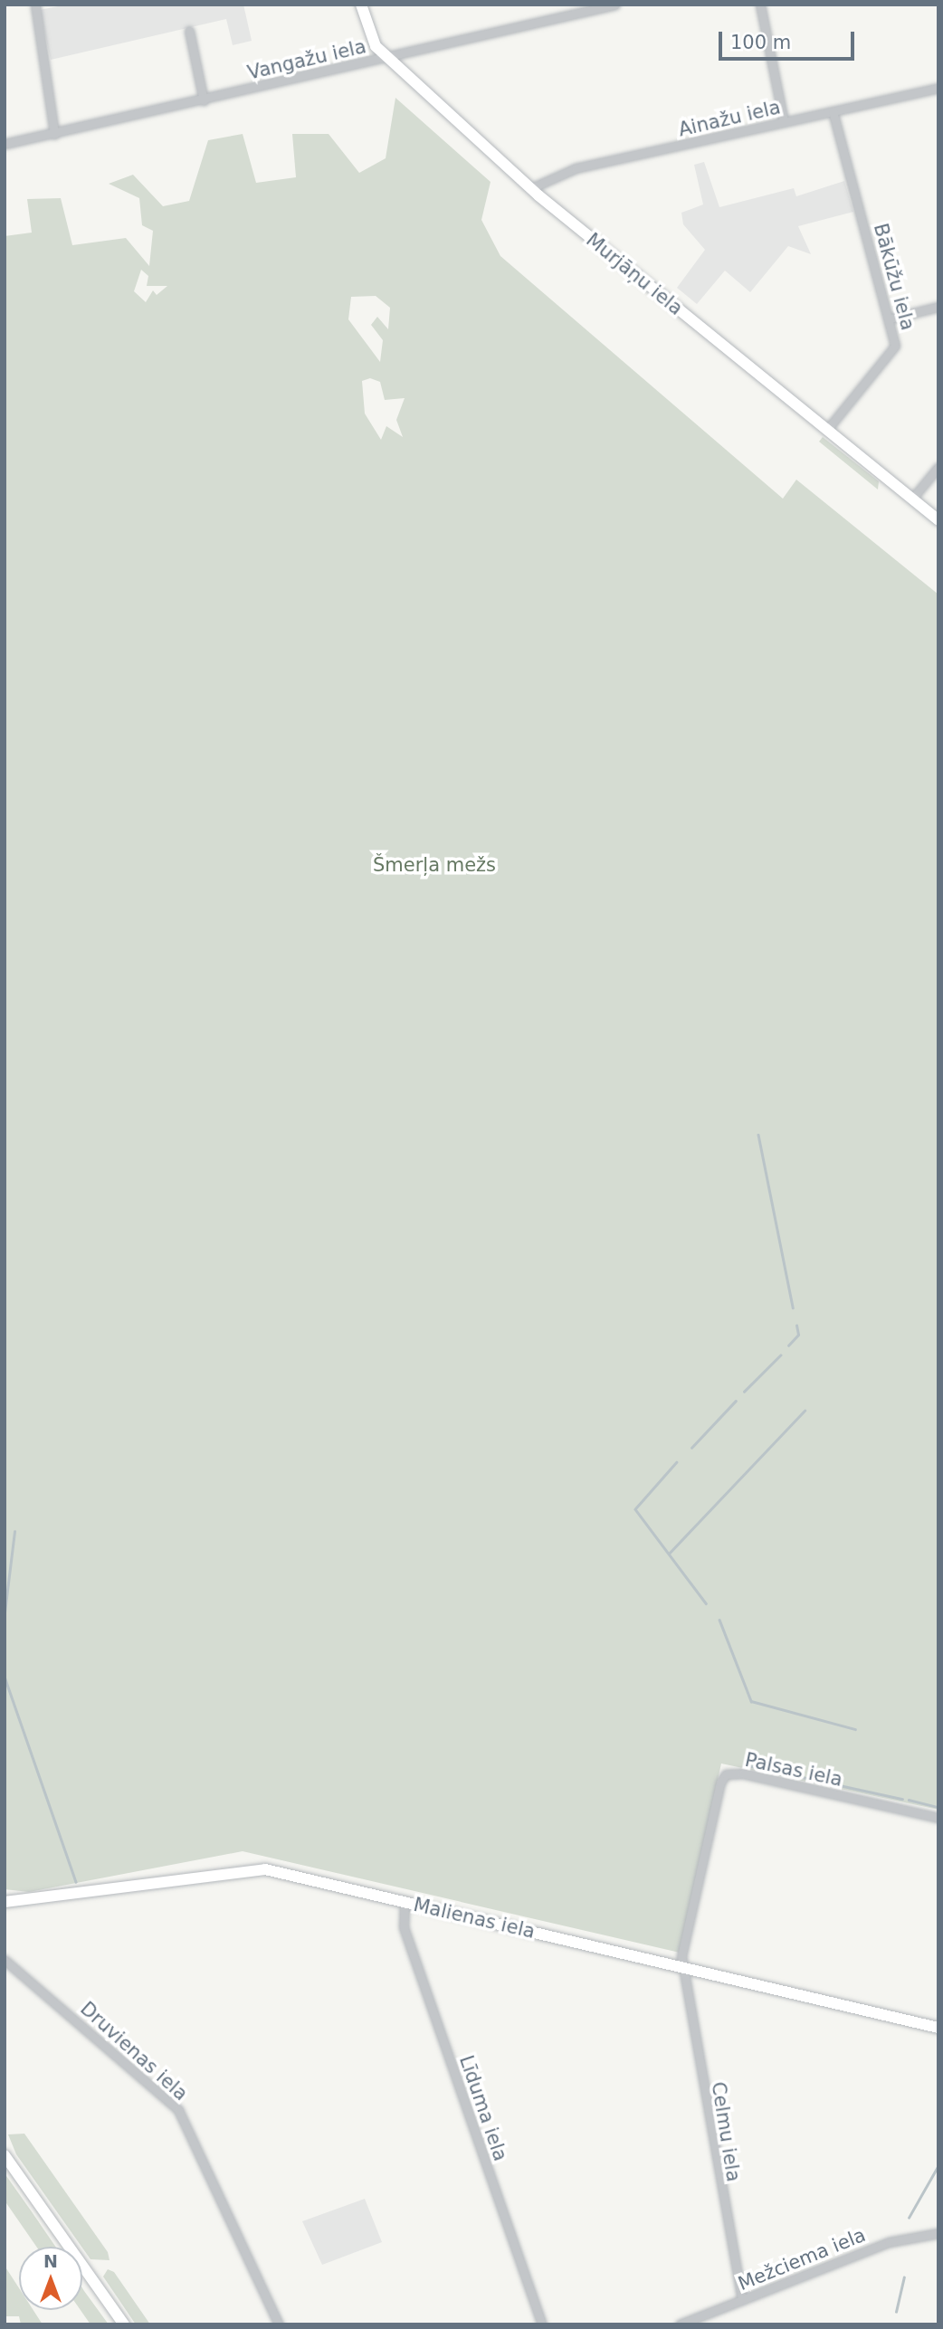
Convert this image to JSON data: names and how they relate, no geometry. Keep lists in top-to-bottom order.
{
  "streets": {
    "street": [
      "Vangažu iela",
      "Ainažu iela",
      "Murjāņu iela",
      "Bākūžu iela",
      "Palsas iela",
      "Malienas iela",
      "Druvienas iela",
      "Līduma iela",
      "Celmu iela",
      "Mežciema iela"
    ]
  },
  "crossings": [
    ["Vangažu iela", "Murjāņu iela"],
    ["Ainažu iela", "Murjāņu iela"],
    ["Ainažu iela", "Bākūžu iela"],
    ["Murjāņu iela", "Bākūžu iela"],
    ["Palsas iela", "Malienas iela"],
    ["Palsas iela", "Celmu iela"],
    ["Malienas iela", "Līduma iela"],
    ["Malienas iela", "Celmu iela"],
    ["Celmu iela", "Mežciema iela"]
  ],
  "parks": ["Šmerļa mežs"],
  "scale_bar": "100 m",
  "north": "top"
}
